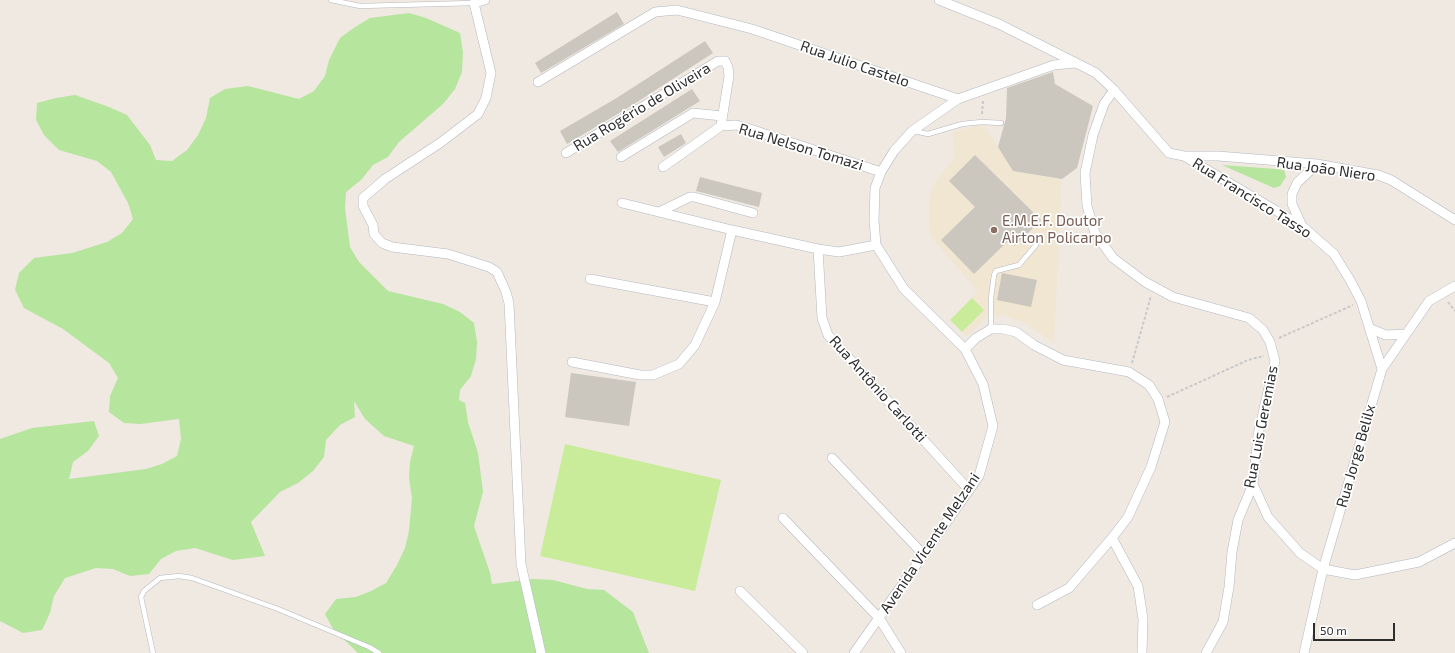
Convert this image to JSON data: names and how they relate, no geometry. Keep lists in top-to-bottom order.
{
  "streets": {
    "street": [
      "Rua Julio Castelo",
      "Rua Rogério de Oliveira",
      "Rua Nelson Tomazi",
      "Rua João Niero",
      "Rua Francisco Tasso",
      "Rua Antônio Carlotti",
      "Rua Luis Geremias",
      "Rua Jorge Belilx",
      "Avenida Vicente Melzani"
    ]
  },
  "crossings": [
    ["Rua Julio Castelo", "Avenida Vicente Melzani"],
    ["Rua Rogério de Oliveira", "Rua Nelson Tomazi"],
    ["Rua Nelson Tomazi", "Avenida Vicente Melzani"],
    ["Rua João Niero", "Rua Francisco Tasso"],
    ["Rua Francisco Tasso", "Rua Luis Geremias"],
    ["Rua Francisco Tasso", "Rua Jorge Belilx"],
    ["Rua Francisco Tasso", "Avenida Vicente Melzani"],
    ["Rua Antônio Carlotti", "Avenida Vicente Melzani"]
  ],
  "places": ["E.M.E.F. Doutor Airton Policarpo"],
  "scale_bar": "50 m"
}
